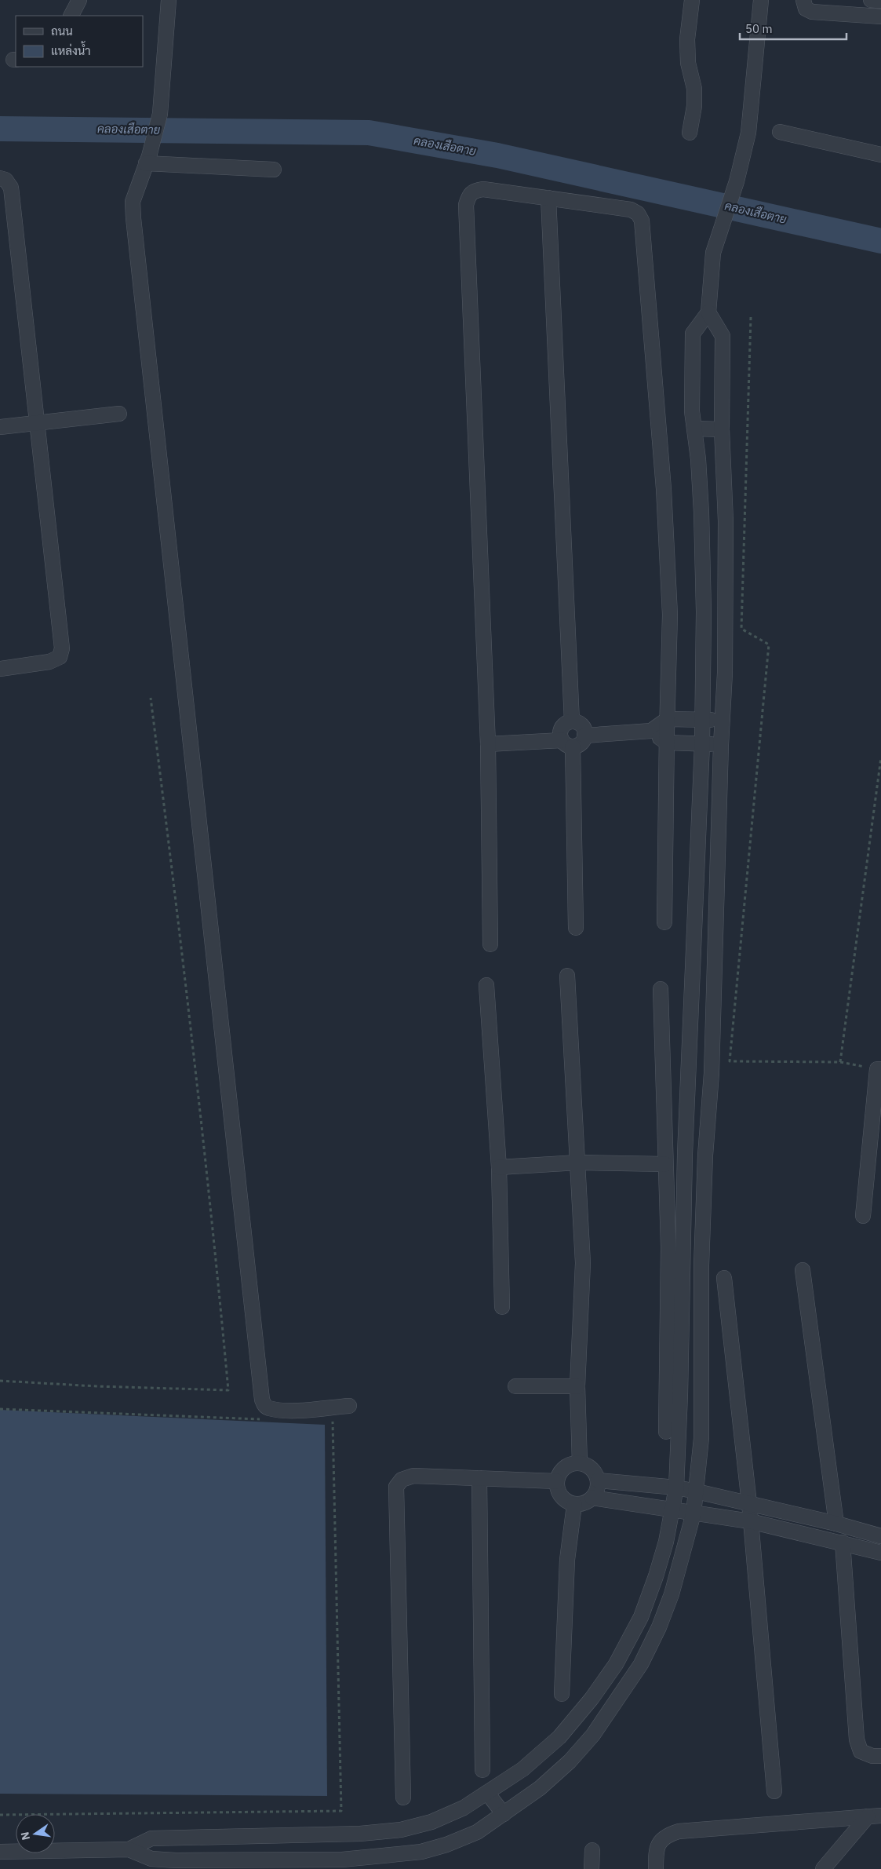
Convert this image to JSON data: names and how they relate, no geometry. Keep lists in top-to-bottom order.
{
  "water": ["คลองเสือตาย"],
  "legend": ["ถนน", "แหล่งน้ำ"],
  "scale_bar": "50 m",
  "north": "left"
}
